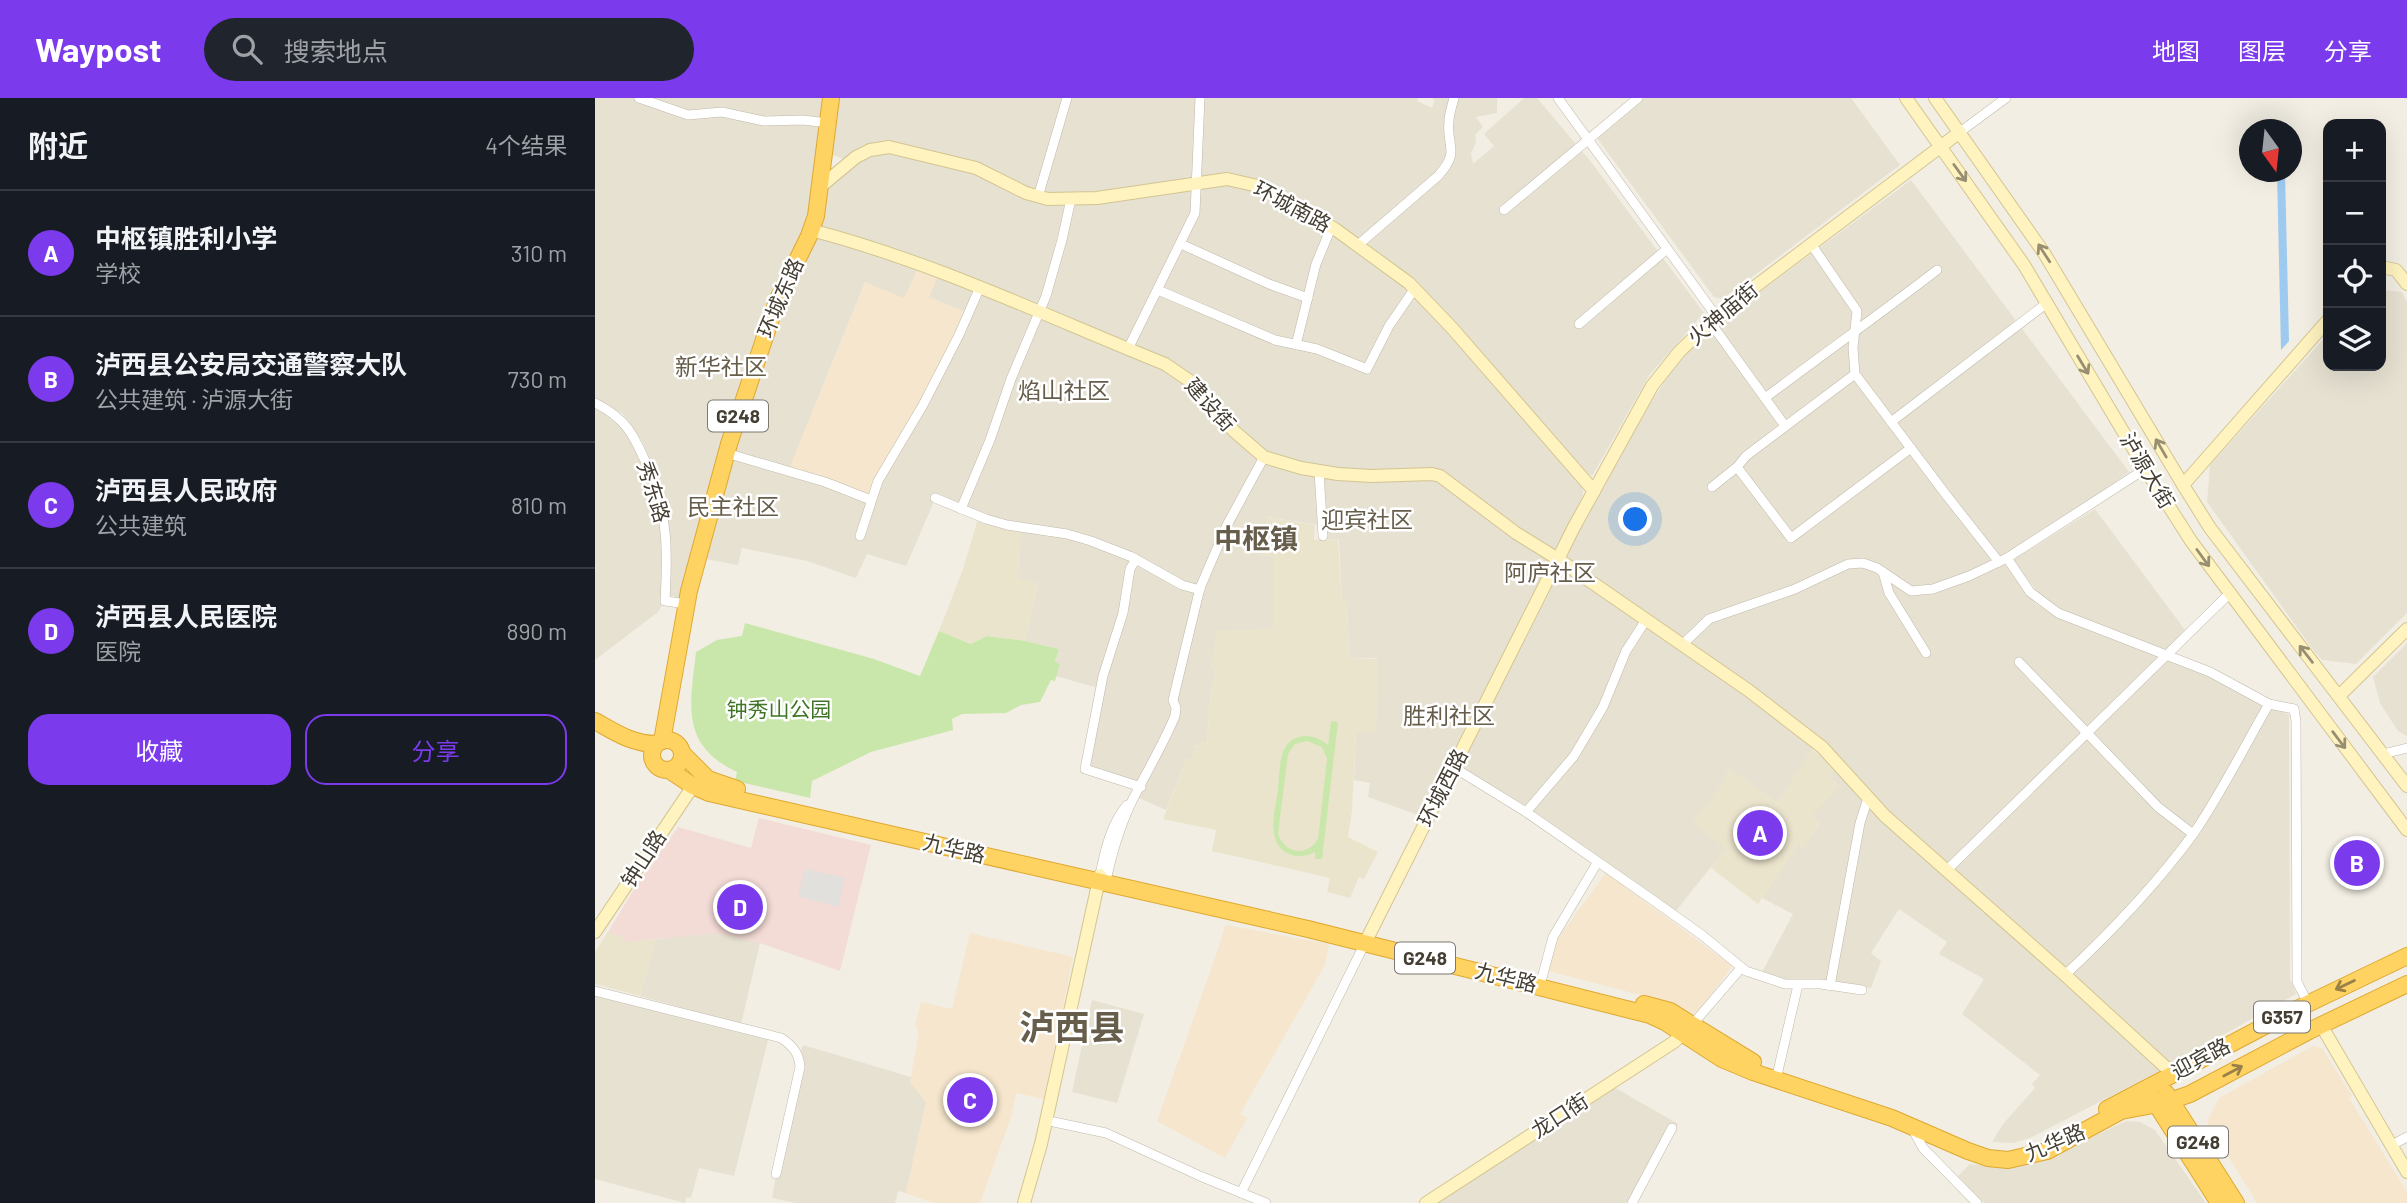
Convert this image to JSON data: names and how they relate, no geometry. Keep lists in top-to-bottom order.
{
  "streets": {
    "highway": [
      "环城东路",
      "G248",
      "九华路",
      "G357",
      "迎宾路"
    ],
    "street": [
      "环城南路",
      "火神庙街",
      "建设街",
      "泸源大街",
      "秀东路",
      "环城西路",
      "钟山路",
      "龙口街"
    ]
  },
  "crossings": [
    ["环城南路", "环城东路"],
    ["环城南路", "火神庙街"],
    ["环城东路", "建设街"],
    ["环城东路", "秀东路"],
    ["环城东路", "九华路"],
    ["火神庙街", "建设街"],
    ["火神庙街", "泸源大街"],
    ["火神庙街", "环城西路"],
    ["建设街", "G248"],
    ["建设街", "环城西路"],
    ["建设街", "九华路"],
    ["建设街", "迎宾路"],
    ["G248", "九华路"],
    ["G248", "迎宾路"],
    ["环城西路", "九华路"],
    ["九华路", "钟山路"],
    ["九华路", "迎宾路"],
    ["九华路", "龙口街"]
  ],
  "districts": [
    "新华社区",
    "焰山社区",
    "民主社区",
    "迎宾社区",
    "中枢镇",
    "阿庐社区",
    "胜利社区",
    "泸西县"
  ],
  "parks": ["钟秀山公园"],
  "north": "bottom",
  "page": {
    "header": "Waypost",
    "search": "搜索地点",
    "nav": ["地图", "图层", "分享"],
    "heading": ["附近", "4个结果"],
    "map_buttons": ["+", "−"],
    "list": [
      {
        "mark": "A",
        "name": "中枢镇胜利小学",
        "note": "学校",
        "value": "310 m"
      },
      {
        "mark": "B",
        "name": "泸西县公安局交通警察大队",
        "note": "公共建筑 · 泸源大街",
        "value": "730 m"
      },
      {
        "mark": "C",
        "name": "泸西县人民政府",
        "note": "公共建筑",
        "value": "810 m"
      },
      {
        "mark": "D",
        "name": "泸西县人民医院",
        "note": "医院",
        "value": "890 m"
      }
    ],
    "buttons": ["收藏", "分享"],
    "pins": [
      "A",
      "B",
      "D",
      "C"
    ]
  }
}
